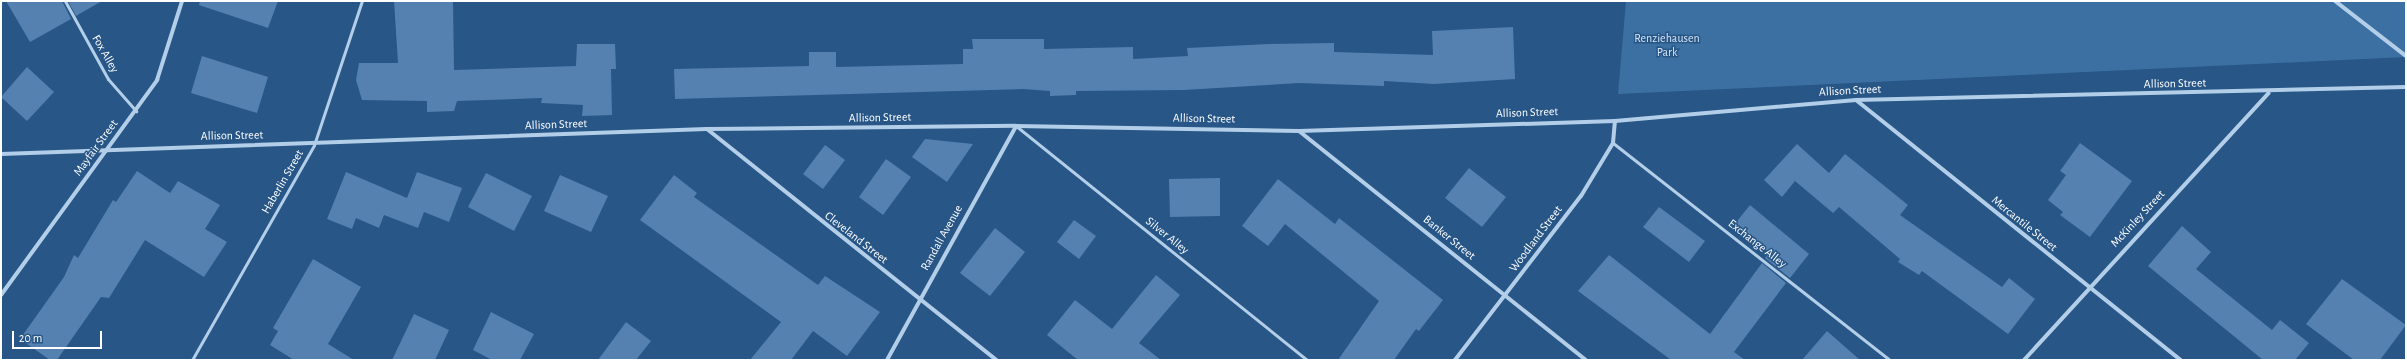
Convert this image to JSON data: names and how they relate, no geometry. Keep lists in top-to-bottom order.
{
  "streets": {
    "street": [
      "Allison Street",
      "Mayfair Street",
      "McKinley Street",
      "Mercantile Street",
      "Cleveland Street",
      "Randall Avenue",
      "Banker Street",
      "Woodland Street"
    ],
    "lane": [
      "Fox Alley",
      "Haberlin Street",
      "Silver Alley",
      "Exchange Alley"
    ]
  },
  "crossings": [
    ["Fox Alley", "Mayfair Street"],
    ["Allison Street", "Mayfair Street"],
    ["Allison Street", "Haberlin Street"],
    ["Allison Street", "McKinley Street"],
    ["Allison Street", "Mercantile Street"],
    ["Allison Street", "Silver Alley"],
    ["Allison Street", "Cleveland Street"],
    ["Allison Street", "Randall Avenue"],
    ["Allison Street", "Banker Street"],
    ["Allison Street", "Woodland Street"],
    ["McKinley Street", "Mercantile Street"],
    ["Silver Alley", "Randall Avenue"],
    ["Cleveland Street", "Randall Avenue"],
    ["Banker Street", "Woodland Street"],
    ["Woodland Street", "Exchange Alley"]
  ],
  "parks": ["Renziehausen Park"],
  "scale_bar": "20 m"
}
